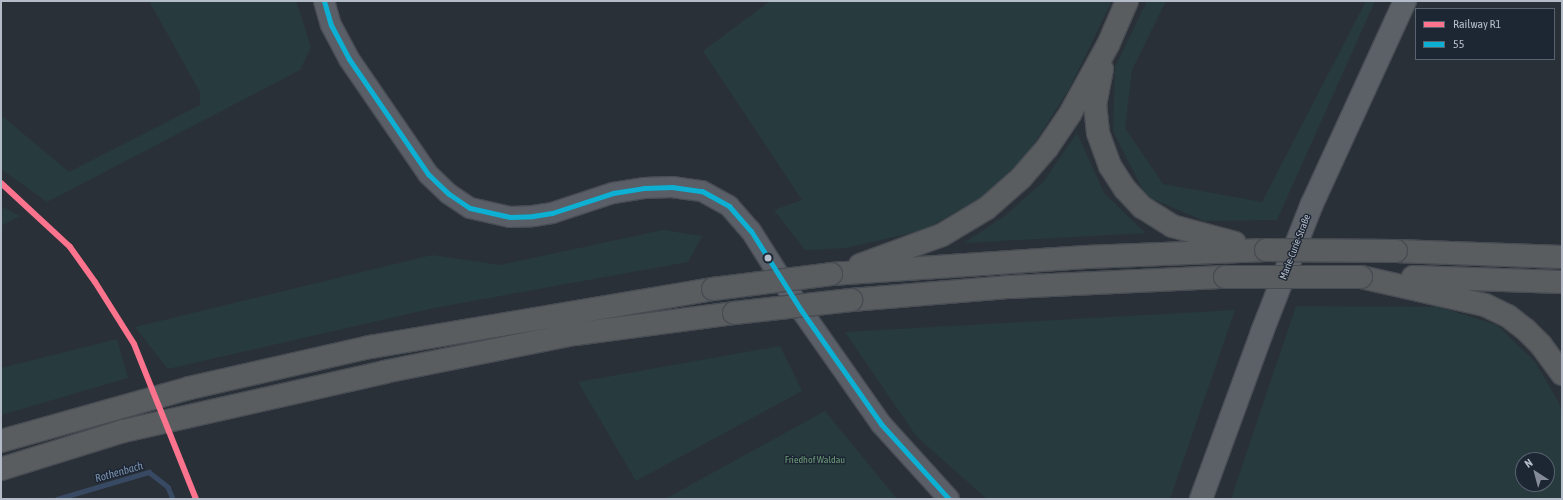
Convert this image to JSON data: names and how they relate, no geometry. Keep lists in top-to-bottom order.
{
  "streets": {
    "main road": ["Marie-Curie-Straße"]
  },
  "water": ["Rothenbach"],
  "parks": ["Friedhof Waldau"],
  "lines": ["transit line 55", "rail line R1"],
  "legend": ["Railway R1", "55"],
  "north": "top left"
}
